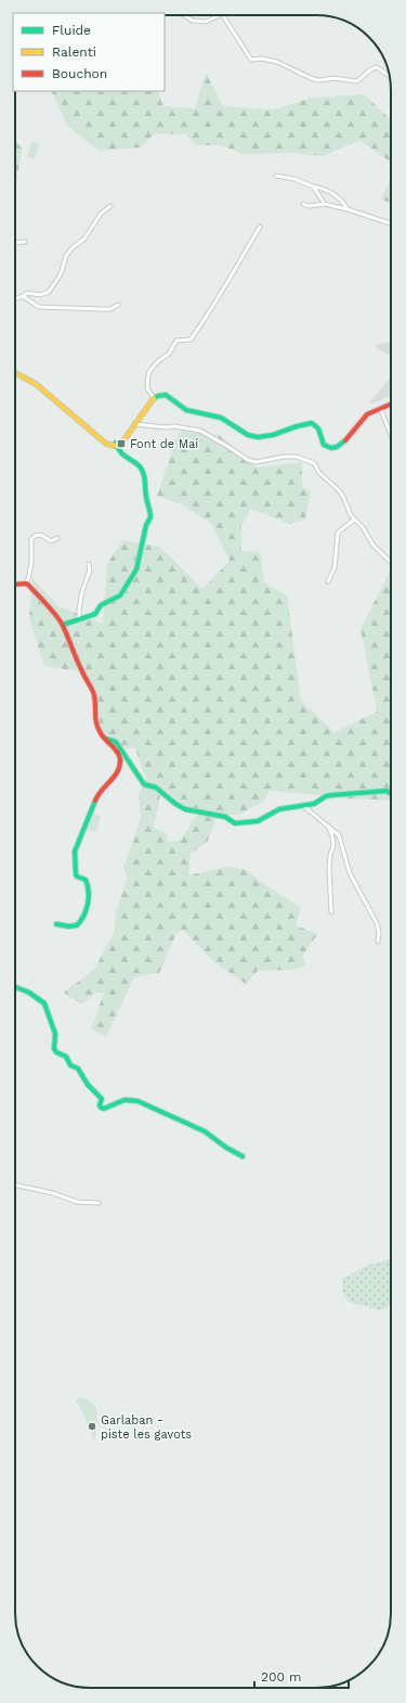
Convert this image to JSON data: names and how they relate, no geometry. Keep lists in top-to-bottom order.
{
  "places": {
    "transit": ["Font de Mai"],
    "other": ["Garlaban - piste les gavots"]
  },
  "legend": ["Fluide", "Ralenti", "Bouchon"],
  "scale_bar": "200 m"
}
